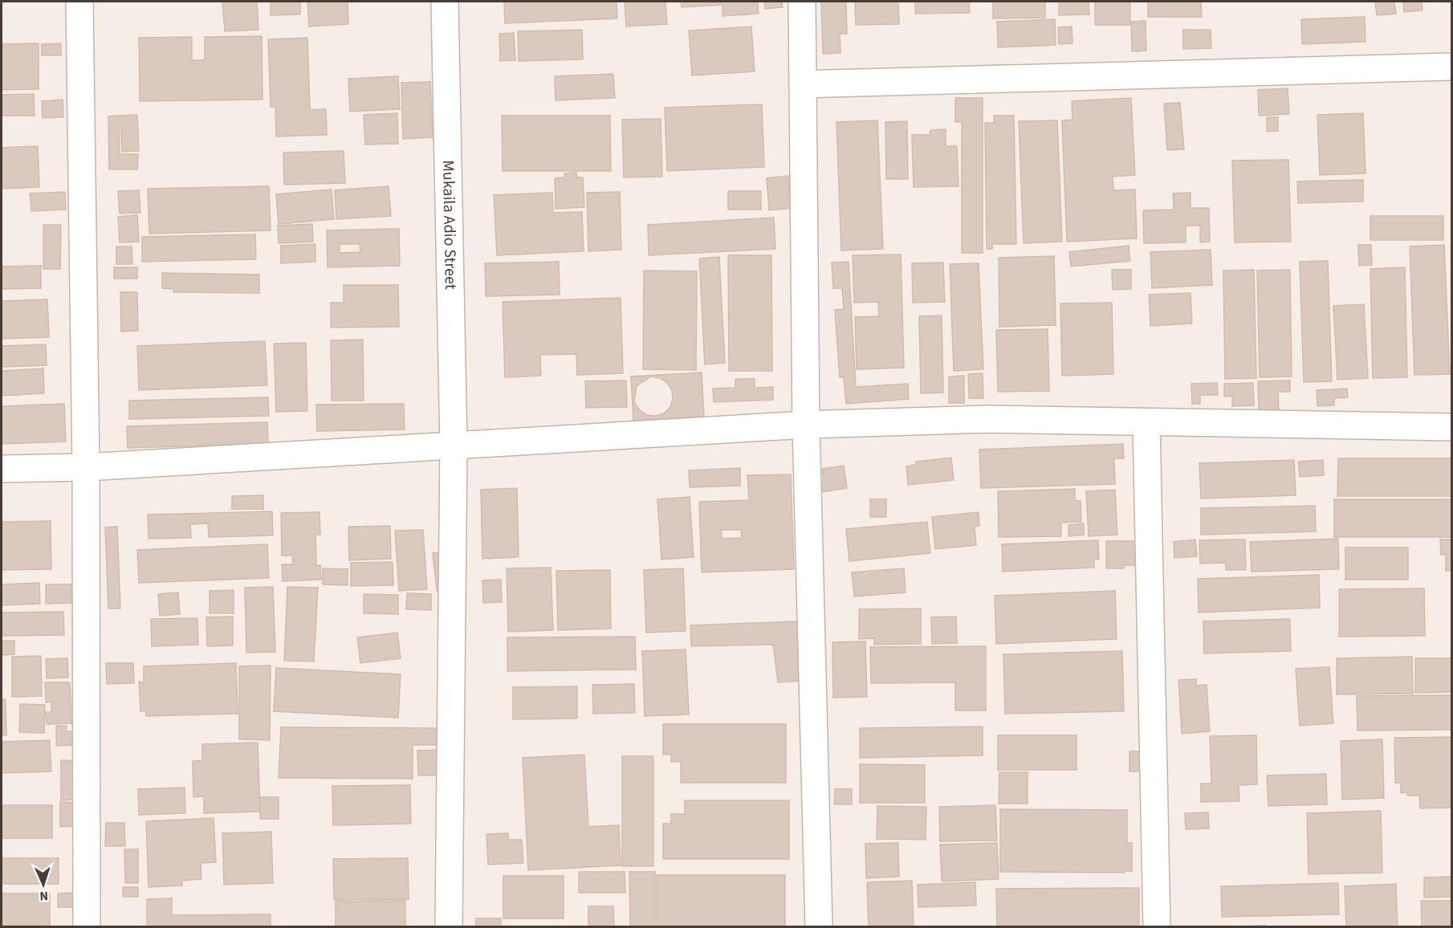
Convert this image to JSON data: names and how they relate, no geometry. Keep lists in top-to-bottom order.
{
  "streets": {
    "street": ["Mukaila Adio Street"]
  },
  "north": "bottom"
}
